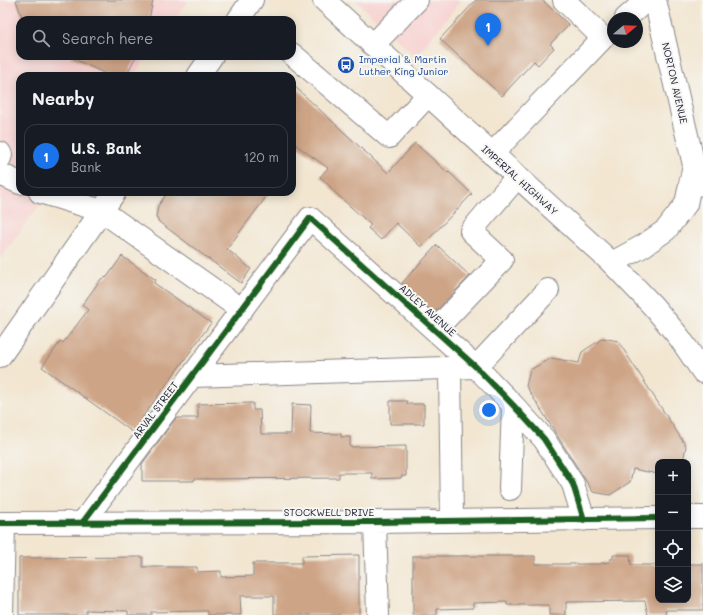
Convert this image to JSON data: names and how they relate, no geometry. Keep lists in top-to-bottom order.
{
  "streets": {
    "street": [
      "NORTON AVENUE",
      "IMPERIAL HIGHWAY",
      "ADLEY AVENUE",
      "ARVAL STREET",
      "STOCKWELL DRIVE"
    ]
  },
  "crossings": [
    ["NORTON AVENUE", "IMPERIAL HIGHWAY"],
    ["ADLEY AVENUE", "ARVAL STREET"],
    ["ADLEY AVENUE", "STOCKWELL DRIVE"],
    ["ARVAL STREET", "STOCKWELL DRIVE"]
  ],
  "places": {
    "bus stop": ["Imperial & Martin Luther King Junior"]
  },
  "north": "right",
  "page": {
    "pins": "1",
    "search": "Search here",
    "heading": "Nearby",
    "list": [
      {
        "mark": "1",
        "name": "U.S. Bank",
        "note": "Bank",
        "value": "120 m"
      }
    ],
    "map_buttons": ["+", "−"]
  }
}
